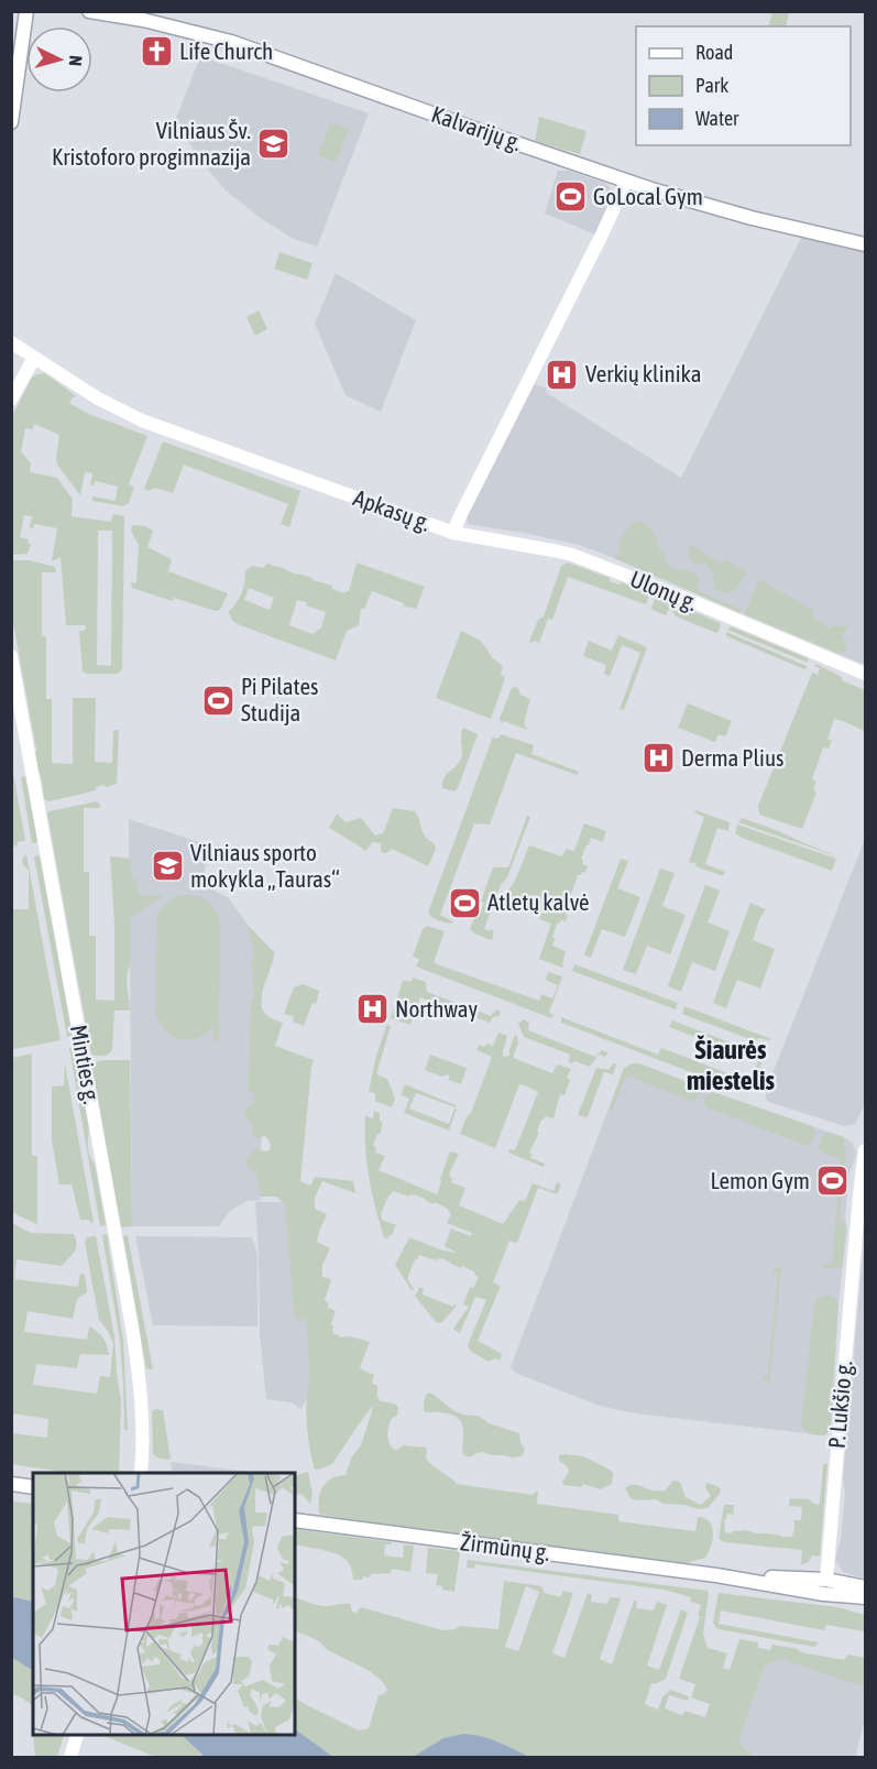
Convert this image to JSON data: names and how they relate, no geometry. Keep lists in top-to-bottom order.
{
  "streets": {
    "main road": [
      "Kalvarijų g.",
      "Apkasų g.",
      "Ulonų g.",
      "Minties g.",
      "P. Lukšio g.",
      "Žirmūnų g."
    ]
  },
  "crossings": [
    ["Kalvarijų g.", "Apkasų g."],
    ["Apkasų g.", "Ulonų g."],
    ["P. Lukšio g.", "Žirmūnų g."]
  ],
  "districts": ["Šiaurės miestelis"],
  "places": {
    "church": ["Life Church"],
    "school or university": ["Vilniaus Šv. Kristoforo progimnazija", "Vilniaus sporto mokykla „Tauras“"],
    "sports": [
      "GoLocal Gym",
      "Pi Pilates Studija",
      "Atletų kalvė",
      "Lemon Gym"
    ],
    "hospital": ["Verkių klinika", "Derma Plius", "Northway"]
  },
  "legend": ["Road", "Park", "Water"],
  "north": "right"
}
